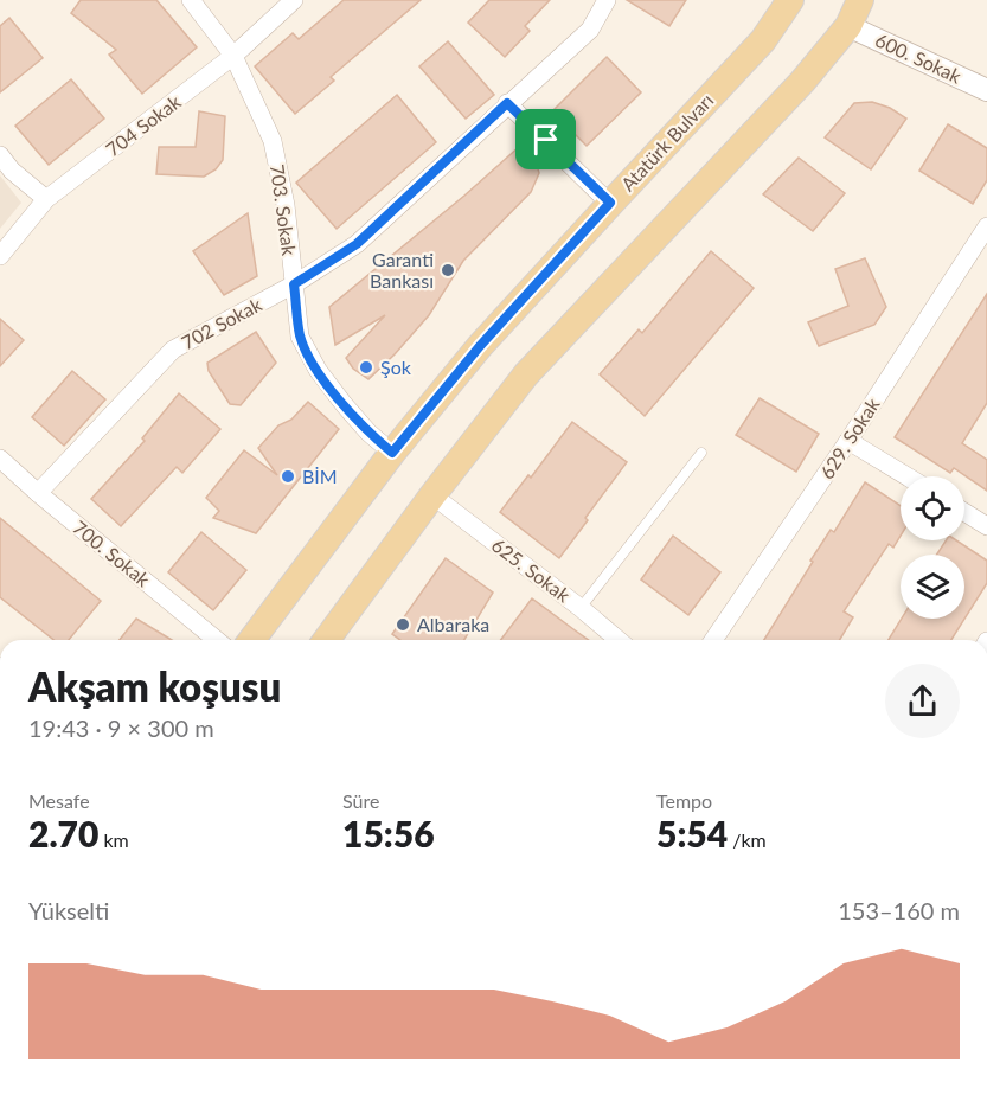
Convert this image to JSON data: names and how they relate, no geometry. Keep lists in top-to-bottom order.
{
  "streets": {
    "main road": ["Atatürk Bulvarı"],
    "street": [
      "600. Sokak",
      "704 Sokak",
      "703. Sokak",
      "702 Sokak",
      "629. Sokak",
      "700. Sokak",
      "625. Sokak"
    ]
  },
  "crossings": [
    ["704 Sokak", "703. Sokak"],
    ["Atatürk Bulvarı", "703. Sokak"],
    ["703. Sokak", "702 Sokak"],
    ["702 Sokak", "700. Sokak"]
  ],
  "places": [
    "Garanti Bankası",
    "Şok",
    "BİM",
    "Albaraka"
  ],
  "page": {
    "heading": ["Akşam koşusu", "19:43 · 9 × 300 m"],
    "stats": [
      ["Mesafe", "2.70 km"],
      ["Süre", "15:56"],
      ["Tempo", "5:54 /km"]
    ],
    "chart": ["Yükselti", "153–160 m"]
  }
}
